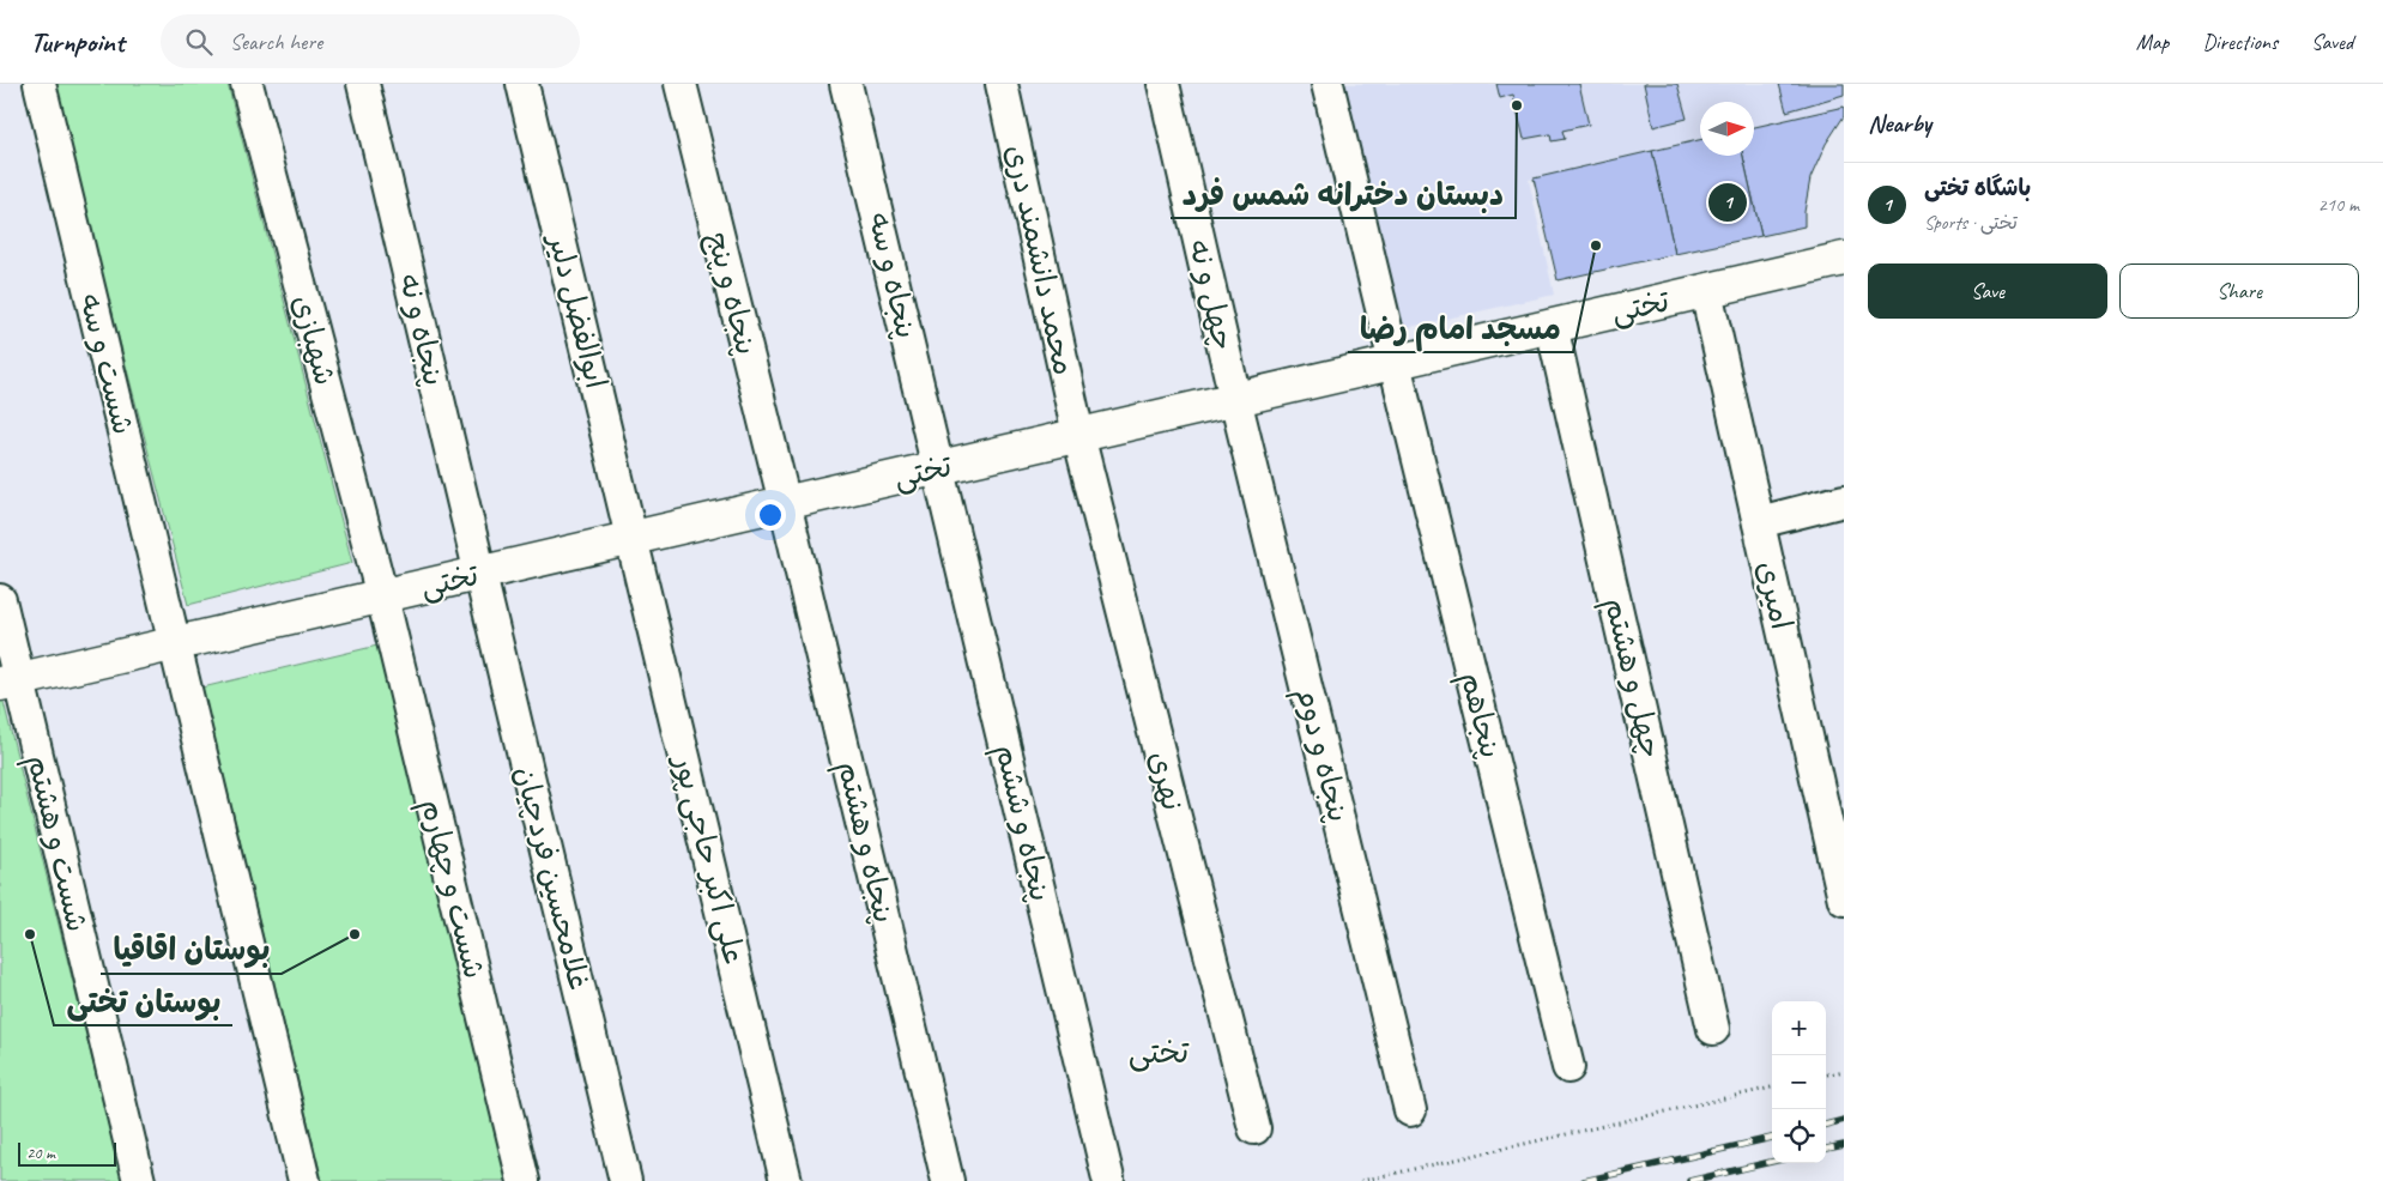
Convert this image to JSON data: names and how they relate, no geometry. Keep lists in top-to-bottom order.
{
  "streets": {
    "main road": ["تختی"],
    "street": [
      "محمد دانشمند دری",
      "پنجاه و سه",
      "پنجاه و پنج",
      "چهل و نه",
      "ابوالفضل دلیر",
      "پنجاه و نه",
      "شهبازی",
      "شست و سه",
      "امیری",
      "چهل و هشتم",
      "پنجاهم",
      "پنجاه و دوم",
      "نهری",
      "پنجاه و ششم",
      "پنجاه و هشتم",
      "شست و هشتم",
      "علی اکبر حاجی پور",
      "غلامحسین فردچیان",
      "شست و چهارم"
    ]
  },
  "crossings": [
    ["محمد دانشمند دری", "تختی"],
    ["محمد دانشمند دری", "نهری"],
    ["پنجاه و سه", "تختی"],
    ["پنجاه و سه", "پنجاه و ششم"],
    ["پنجاه و پنج", "تختی"],
    ["پنجاه و پنج", "پنجاه و هشتم"],
    ["چهل و نه", "تختی"],
    ["چهل و نه", "پنجاه و دوم"],
    ["تختی", "ابوالفضل دلیر"],
    ["تختی", "پنجاه و نه"],
    ["تختی", "شهبازی"],
    ["تختی", "شست و سه"],
    ["تختی", "امیری"],
    ["تختی", "چهل و هشتم"],
    ["تختی", "پنجاهم"],
    ["تختی", "پنجاه و دوم"],
    ["تختی", "نهری"],
    ["تختی", "پنجاه و ششم"],
    ["تختی", "پنجاه و هشتم"],
    ["تختی", "شست و هشتم"],
    ["تختی", "علی اکبر حاجی پور"],
    ["تختی", "غلامحسین فردچیان"],
    ["تختی", "شست و چهارم"],
    ["ابوالفضل دلیر", "علی اکبر حاجی پور"],
    ["پنجاه و نه", "غلامحسین فردچیان"],
    ["شهبازی", "شست و چهارم"]
  ],
  "districts": ["تختی"],
  "places": [
    "دبستان دخترانه شمس فرد",
    "مسجد امام رضا",
    "بوستان تختی",
    "بوستان اقاقیا"
  ],
  "scale_bar": "20 m",
  "north": "right",
  "page": {
    "header": "Turnpoint",
    "search": "Search here",
    "nav": ["Map", "Directions", "Saved"],
    "heading": "Nearby",
    "list": [
      {
        "mark": "1",
        "name": "باشگاه تختی",
        "note": "Sports · تختی",
        "value": "210 m"
      }
    ],
    "pins": "1",
    "buttons": ["Save", "Share"],
    "map_buttons": ["+", "−"],
    "scale": "20 m"
  }
}
